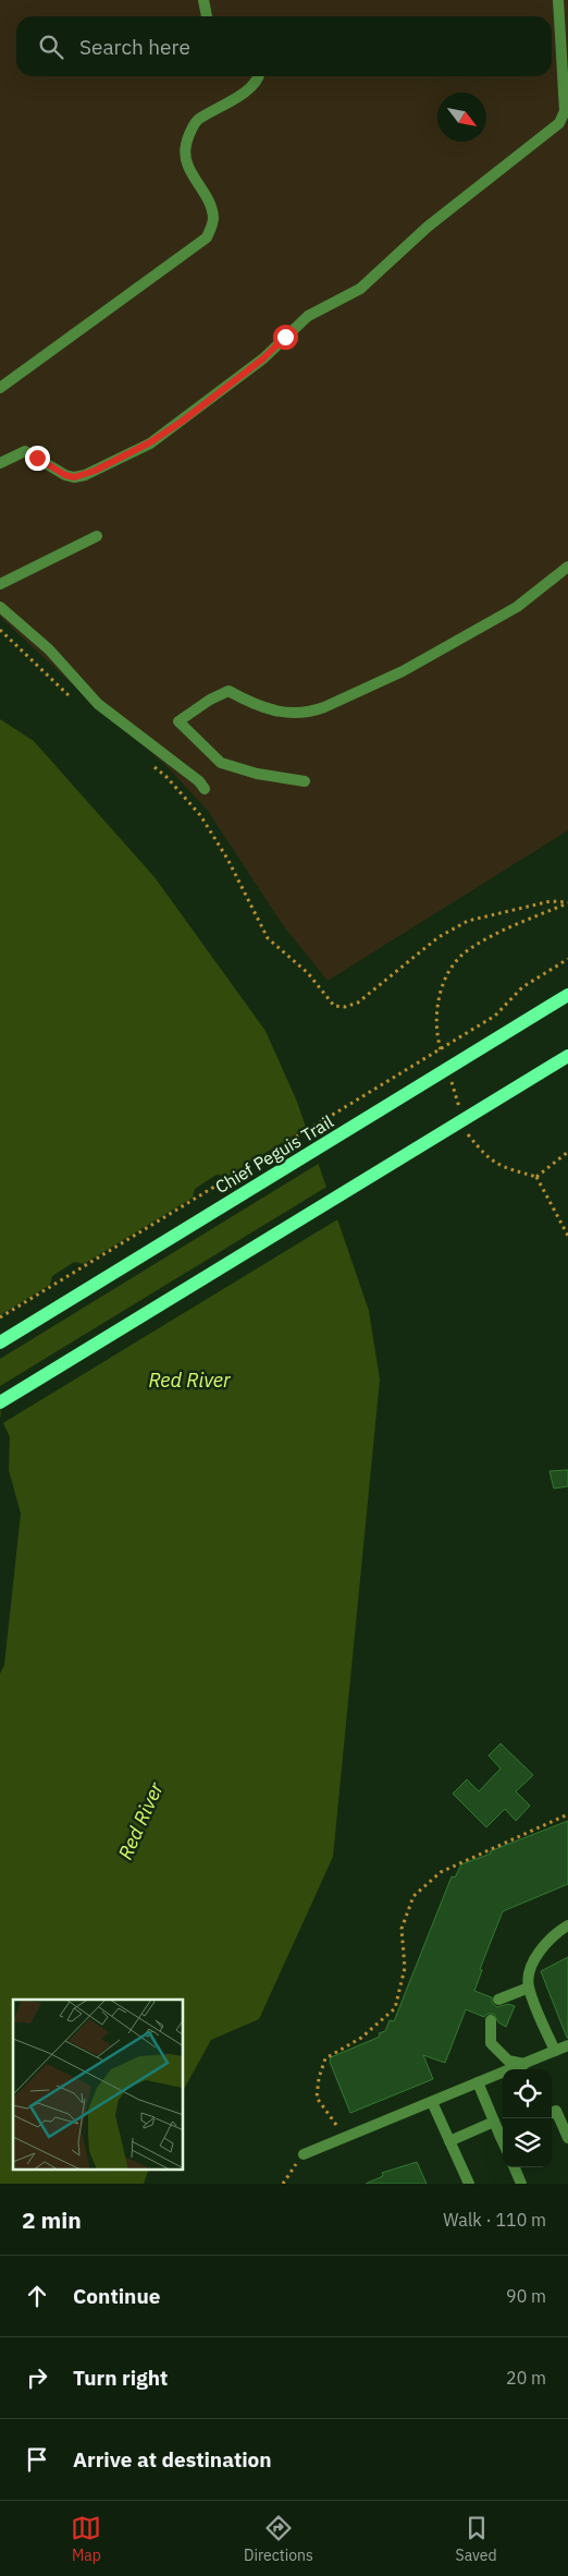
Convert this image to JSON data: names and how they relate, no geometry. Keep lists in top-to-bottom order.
{
  "streets": {
    "main road": ["Chief Peguis Trail"]
  },
  "water": ["Red River"],
  "north": "bottom right",
  "page": {
    "search": "Search here",
    "heading": ["2 min", "Walk · 110 m"],
    "list": [
      ["Continue", "90 m"],
      ["Turn right", "20 m"],
      "Arrive at destination"
    ],
    "nav": ["Map", "Directions", "Saved"]
  }
}
